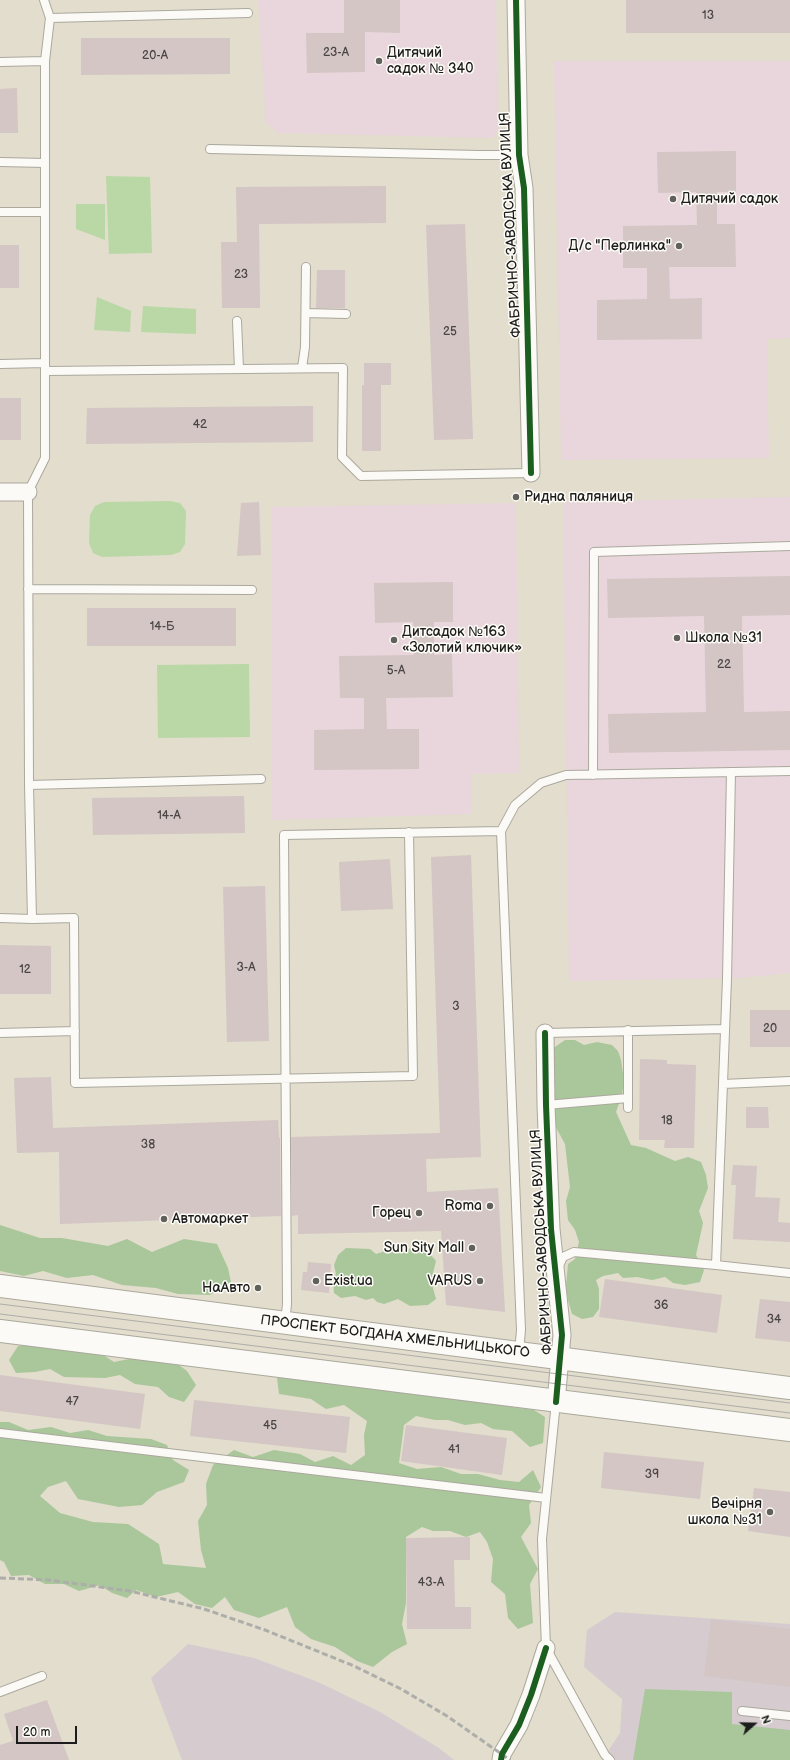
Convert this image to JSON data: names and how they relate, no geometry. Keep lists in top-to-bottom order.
{
  "streets": {
    "main road": ["ПРОСПЕКТ БОГДАНА ХМЕЛЬНИЦЬКОГО"],
    "street": ["ФАБРИЧНО-ЗАВОДСЬКА ВУЛИЦЯ"]
  },
  "crossings": [
    ["ФАБРИЧНО-ЗАВОДСЬКА ВУЛИЦЯ", "ПРОСПЕКТ БОГДАНА ХМЕЛЬНИЦЬКОГО"]
  ],
  "places": [
    "Дитячий садок № 340",
    "Дитячий садок",
    "Д/с \"Перлинка\"",
    "Ридна паляниця",
    "Школа №31",
    "Дитсадок №163 «Золотий ключик»",
    "Roma",
    "Горец",
    "Автомаркет",
    "Sun Sity Mall",
    "Exist.ua",
    "VARUS",
    "НаАвто",
    "Вечірня школа №31"
  ],
  "house_numbers": [
    "13",
    "23-А",
    "20-А",
    "23",
    "25",
    "42",
    "14-Б",
    "22",
    "5-А",
    "14-А",
    "3-А",
    "12",
    "3",
    "20",
    "18",
    "38",
    "36",
    "34",
    "47",
    "45",
    "41",
    "39",
    "43-А"
  ],
  "scale_bar": "20 m",
  "north": "right"
}
